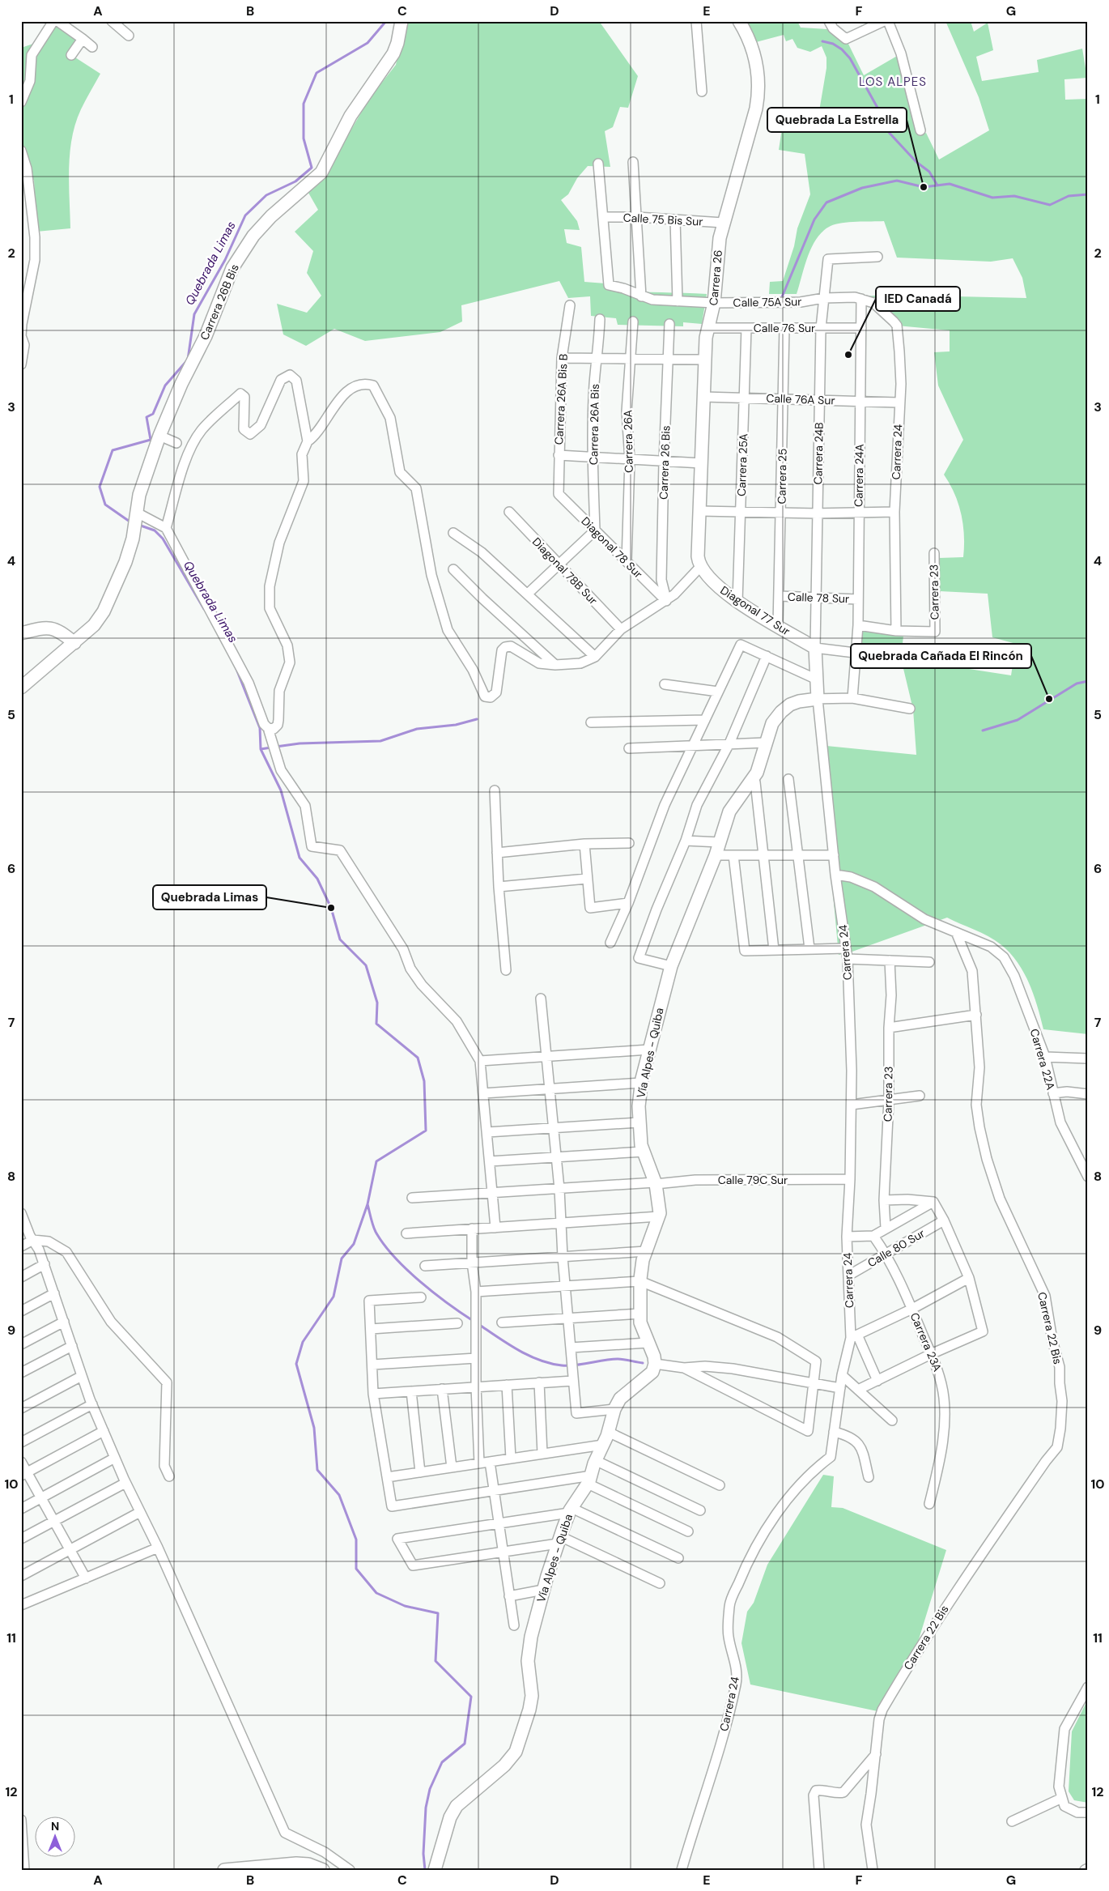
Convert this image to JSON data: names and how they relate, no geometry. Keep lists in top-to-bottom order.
{
  "streets": {
    "street": [
      "Calle 75 Bis Sur",
      "Carrera 26",
      "Carrera 26B Bis",
      "Calle 75A Sur",
      "Calle 76 Sur",
      "Carrera 26A Bis B",
      "Calle 76A Sur",
      "Carrera 26A Bis",
      "Carrera 26A",
      "Carrera 24",
      "Carrera 24B",
      "Carrera 26 Bis",
      "Carrera 25A",
      "Carrera 24A",
      "Carrera 25",
      "Diagonal 78 Sur",
      "Diagonal 78B Sur",
      "Carrera 23",
      "Calle 78 Sur",
      "Diagonal 77 Sur",
      "Vía Alpes - Quiba",
      "Carrera 22A",
      "Calle 79C Sur",
      "Calle 80 Sur",
      "Carrera 22 Bis",
      "Carrera 23A"
    ]
  },
  "crossings": [
    ["Calle 75 Bis Sur", "Carrera 26"],
    ["Calle 75 Bis Sur", "Calle 75A Sur"],
    ["Carrera 26", "Calle 75A Sur"],
    ["Carrera 26", "Calle 76 Sur"],
    ["Carrera 26", "Calle 76A Sur"],
    ["Carrera 26", "Diagonal 77 Sur"],
    ["Calle 75A Sur", "Carrera 24"],
    ["Calle 75A Sur", "Carrera 24B"],
    ["Calle 75A Sur", "Carrera 24A"],
    ["Calle 76 Sur", "Carrera 24B"],
    ["Calle 76 Sur", "Carrera 25A"],
    ["Calle 76 Sur", "Carrera 24A"],
    ["Calle 76 Sur", "Carrera 25"],
    ["Carrera 26A Bis B", "Diagonal 78 Sur"],
    ["Calle 76A Sur", "Carrera 24"],
    ["Calle 76A Sur", "Carrera 24B"],
    ["Calle 76A Sur", "Carrera 25A"],
    ["Calle 76A Sur", "Carrera 24A"],
    ["Calle 76A Sur", "Carrera 25"],
    ["Carrera 26A Bis", "Diagonal 78 Sur"],
    ["Carrera 26A", "Diagonal 78 Sur"],
    ["Carrera 24", "Carrera 24B"],
    ["Carrera 24", "Carrera 24A"],
    ["Carrera 24", "Carrera 23"],
    ["Carrera 24", "Diagonal 77 Sur"],
    ["Carrera 24", "Vía Alpes - Quiba"],
    ["Carrera 24", "Calle 79C Sur"],
    ["Carrera 24", "Calle 80 Sur"],
    ["Carrera 24B", "Calle 78 Sur"],
    ["Carrera 24B", "Diagonal 77 Sur"],
    ["Carrera 26 Bis", "Diagonal 78 Sur"],
    ["Carrera 25A", "Diagonal 77 Sur"],
    ["Carrera 24A", "Calle 78 Sur"],
    ["Carrera 25", "Calle 78 Sur"],
    ["Carrera 25", "Diagonal 77 Sur"],
    ["Vía Alpes - Quiba", "Calle 79C Sur"],
    ["Carrera 22A", "Carrera 22 Bis"],
    ["Calle 80 Sur", "Carrera 23A"]
  ],
  "districts": ["LOS ALPES"],
  "water": ["Quebrada Limas"],
  "places": [
    "Quebrada La Estrella",
    "IED Canadá",
    "Quebrada Cañada El Rincón",
    "Quebrada Limas"
  ],
  "north": "top",
  "grid": {
    "columns": [
      "A",
      "B",
      "C",
      "D",
      "E",
      "F",
      "G"
    ],
    "rows": [
      "1",
      "2",
      "3",
      "4",
      "5",
      "6",
      "7",
      "8",
      "9",
      "10",
      "11",
      "12"
    ]
  }
}
